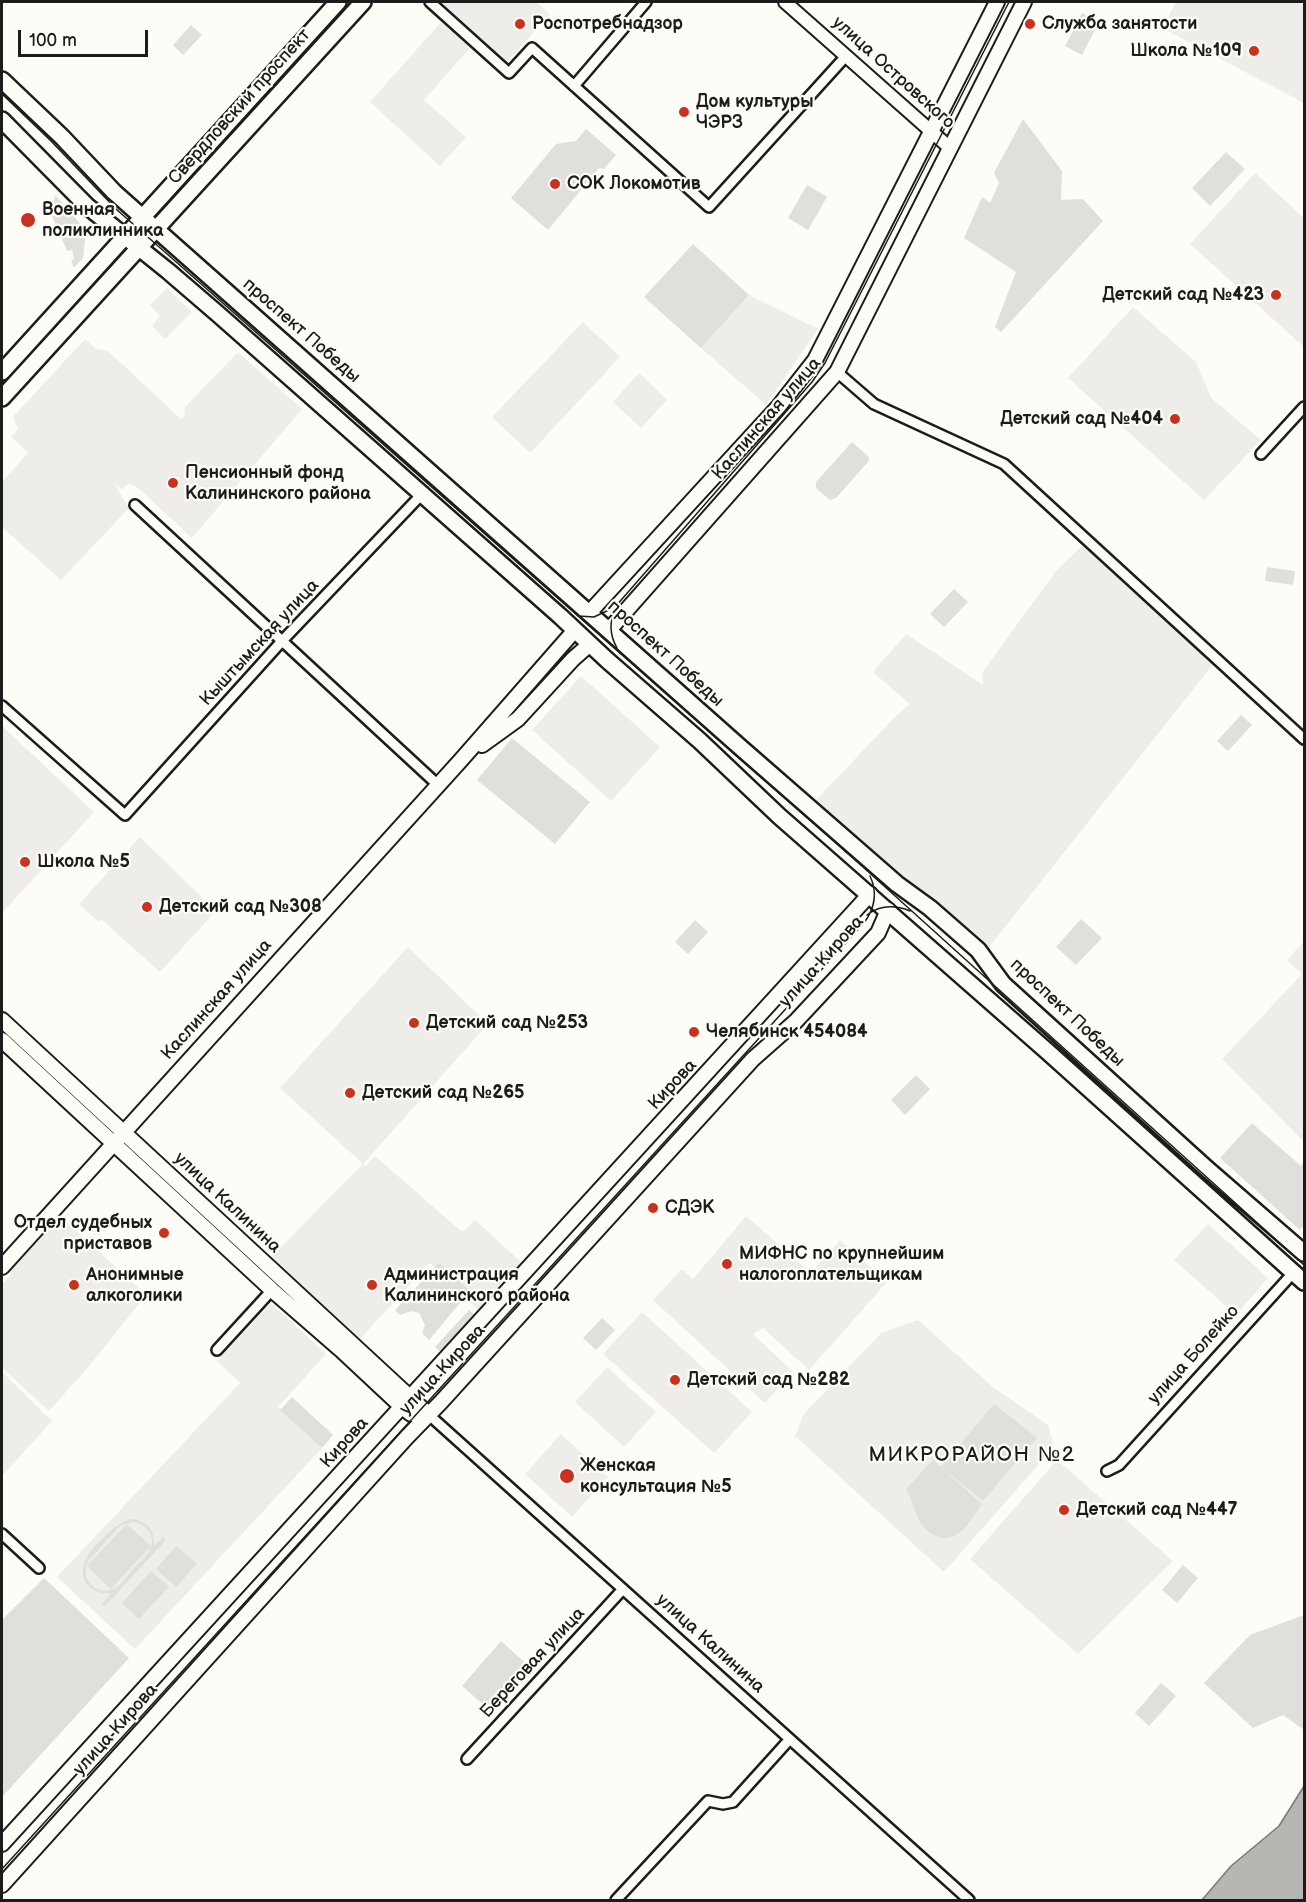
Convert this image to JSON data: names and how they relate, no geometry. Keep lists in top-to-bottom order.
{
  "streets": {
    "main road": [
      "Свердловский проспект",
      "проспект Победы",
      "Каслинская улица",
      "улица Кирова",
      "Кирова",
      "улица Калинина",
      "улица Болейко"
    ],
    "street": ["улица Островского", "Кыштымская улица", "Береговая улица"]
  },
  "crossings": [
    ["улица Островского", "Каслинская улица"],
    ["Свердловский проспект", "проспект Победы"],
    ["проспект Победы", "Каслинская улица"],
    ["проспект Победы", "улица Кирова"],
    ["Каслинская улица", "улица Калинина"],
    ["улица Кирова", "Кирова"],
    ["улица Кирова", "улица Калинина"],
    ["Кирова", "улица Калинина"],
    ["улица Калинина", "Береговая улица"]
  ],
  "districts": ["МИКРОРАЙОН №2"],
  "places": [
    "Роспотребнадзор",
    "Служба занятости",
    "Школа №109",
    "Дом культуры ЧЭРЗ",
    "СОК Локомотив",
    "Военная поликлинника",
    "Детский сад №423",
    "Детский сад №404",
    "Пенсионный фонд Калининского района",
    "Школа №5",
    "Детский сад №308",
    "Детский сад №253",
    "Челябинск 454084",
    "Детский сад №265",
    "СДЭК",
    "Отдел судебных приставов",
    "МИФНС по крупнейшим налогоплательщикам",
    "Анонимные алкоголики",
    "Администрация Калининского района",
    "Детский сад №282",
    "Женская консультация №5",
    "Детский сад №447"
  ],
  "scale_bar": "100 m"
}
